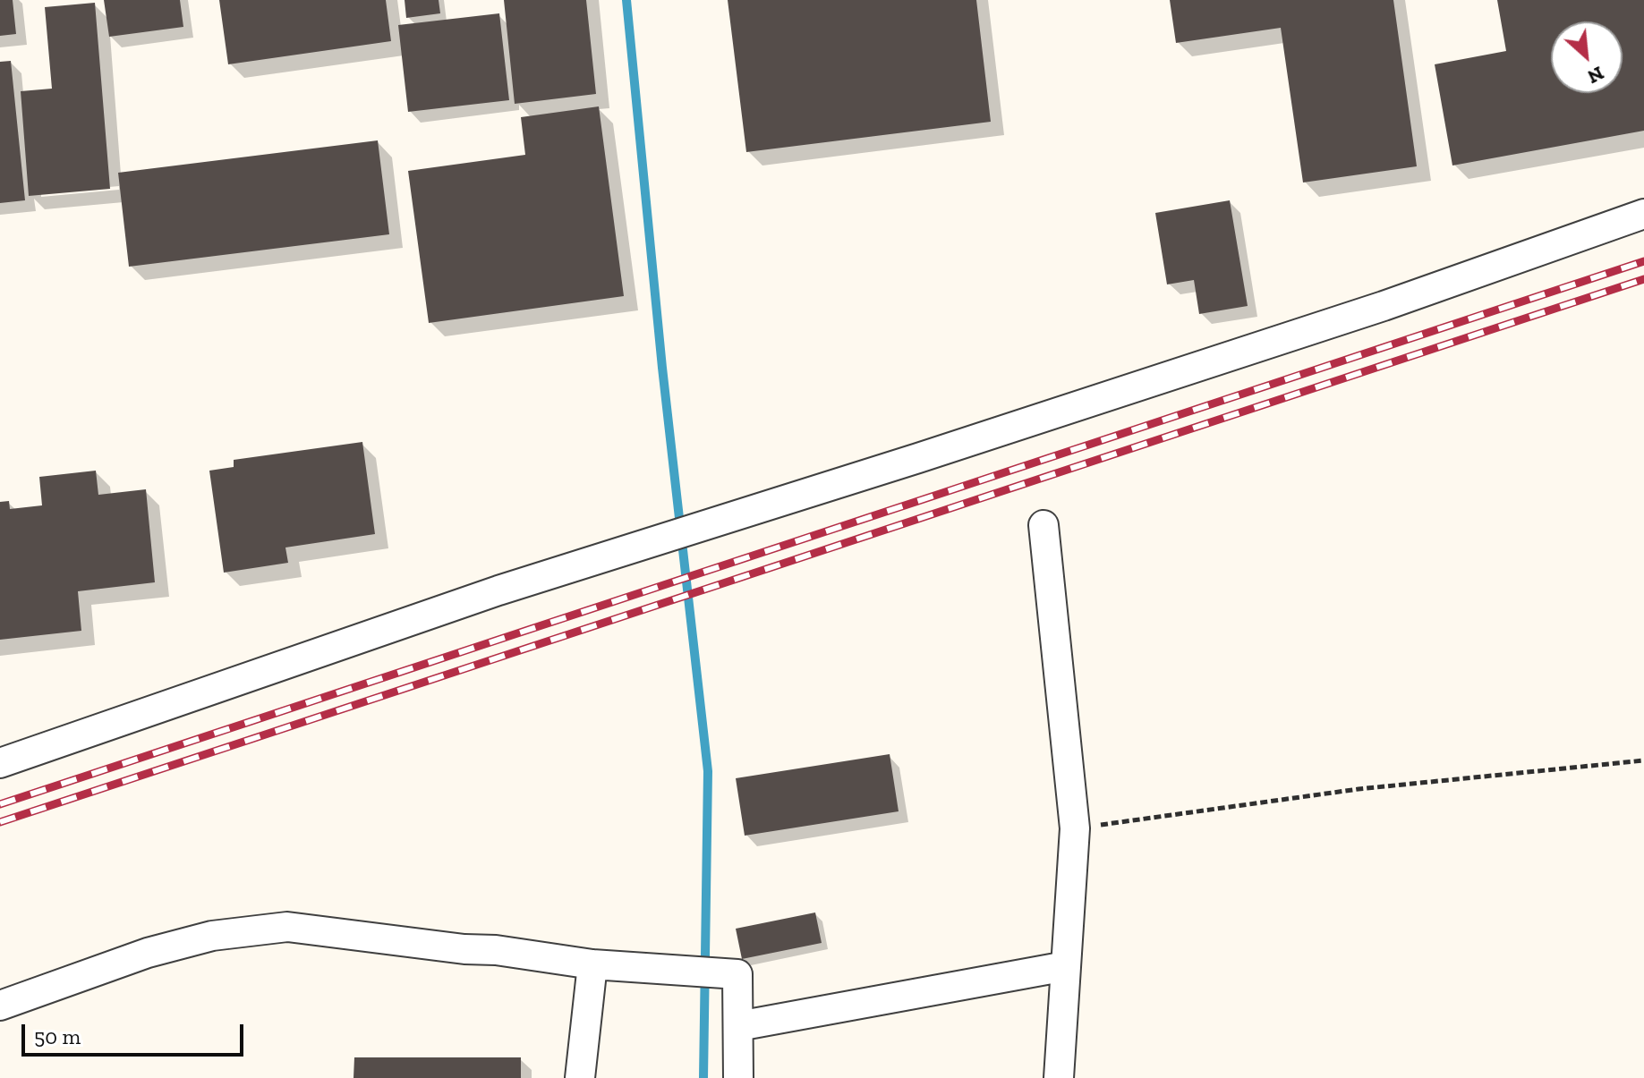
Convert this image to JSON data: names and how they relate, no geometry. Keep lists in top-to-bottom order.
{
  "scale_bar": "50 m",
  "north": "bottom right"
}
